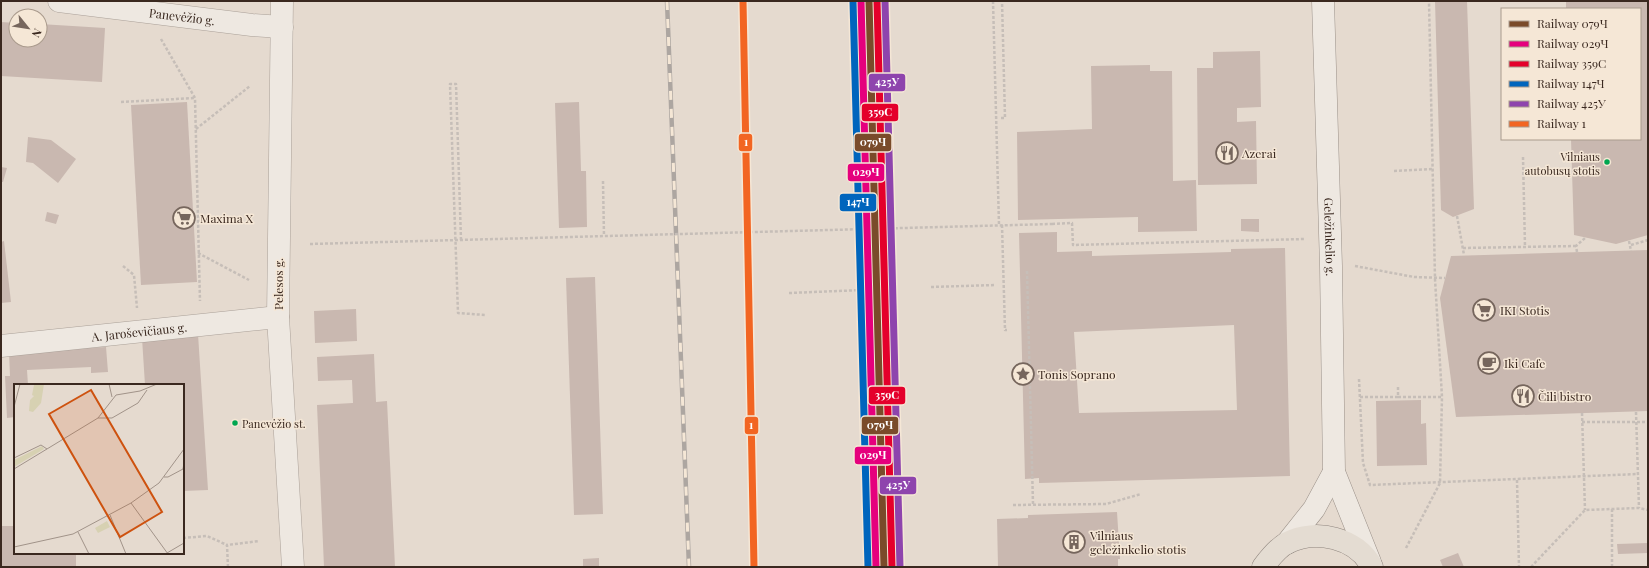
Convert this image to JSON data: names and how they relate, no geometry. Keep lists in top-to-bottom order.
{
  "streets": {
    "main road": ["Geležinkelio g."],
    "street": ["Panevėžio g.", "Pelesos g.", "A. Jaroševičiaus g."]
  },
  "crossings": [
    ["Panevėžio g.", "Pelesos g."],
    ["Pelesos g.", "A. Jaroševičiaus g."]
  ],
  "places": {
    "restaurant": ["Azerai", "Čili bistro"],
    "other": ["Vilniaus autobusų stotis", "Panevėžio st."],
    "supermarket": ["Maxima X", "IKI Stotis"],
    "cafe": ["Iki Cafe"],
    "place": ["Tonis Soprano"],
    "building": ["Vilniaus geležinkelio stotis"]
  },
  "lines": [
    "rail line 079Ч",
    "rail line 029Ч",
    "rail line 359С",
    "rail line 147Ч",
    "rail line 425У",
    "rail line 1"
  ],
  "legend": [
    "Railway 079Ч",
    "Railway 029Ч",
    "Railway 359С",
    "Railway 147Ч",
    "Railway 425У",
    "Railway 1"
  ],
  "north": "bottom right"
}
